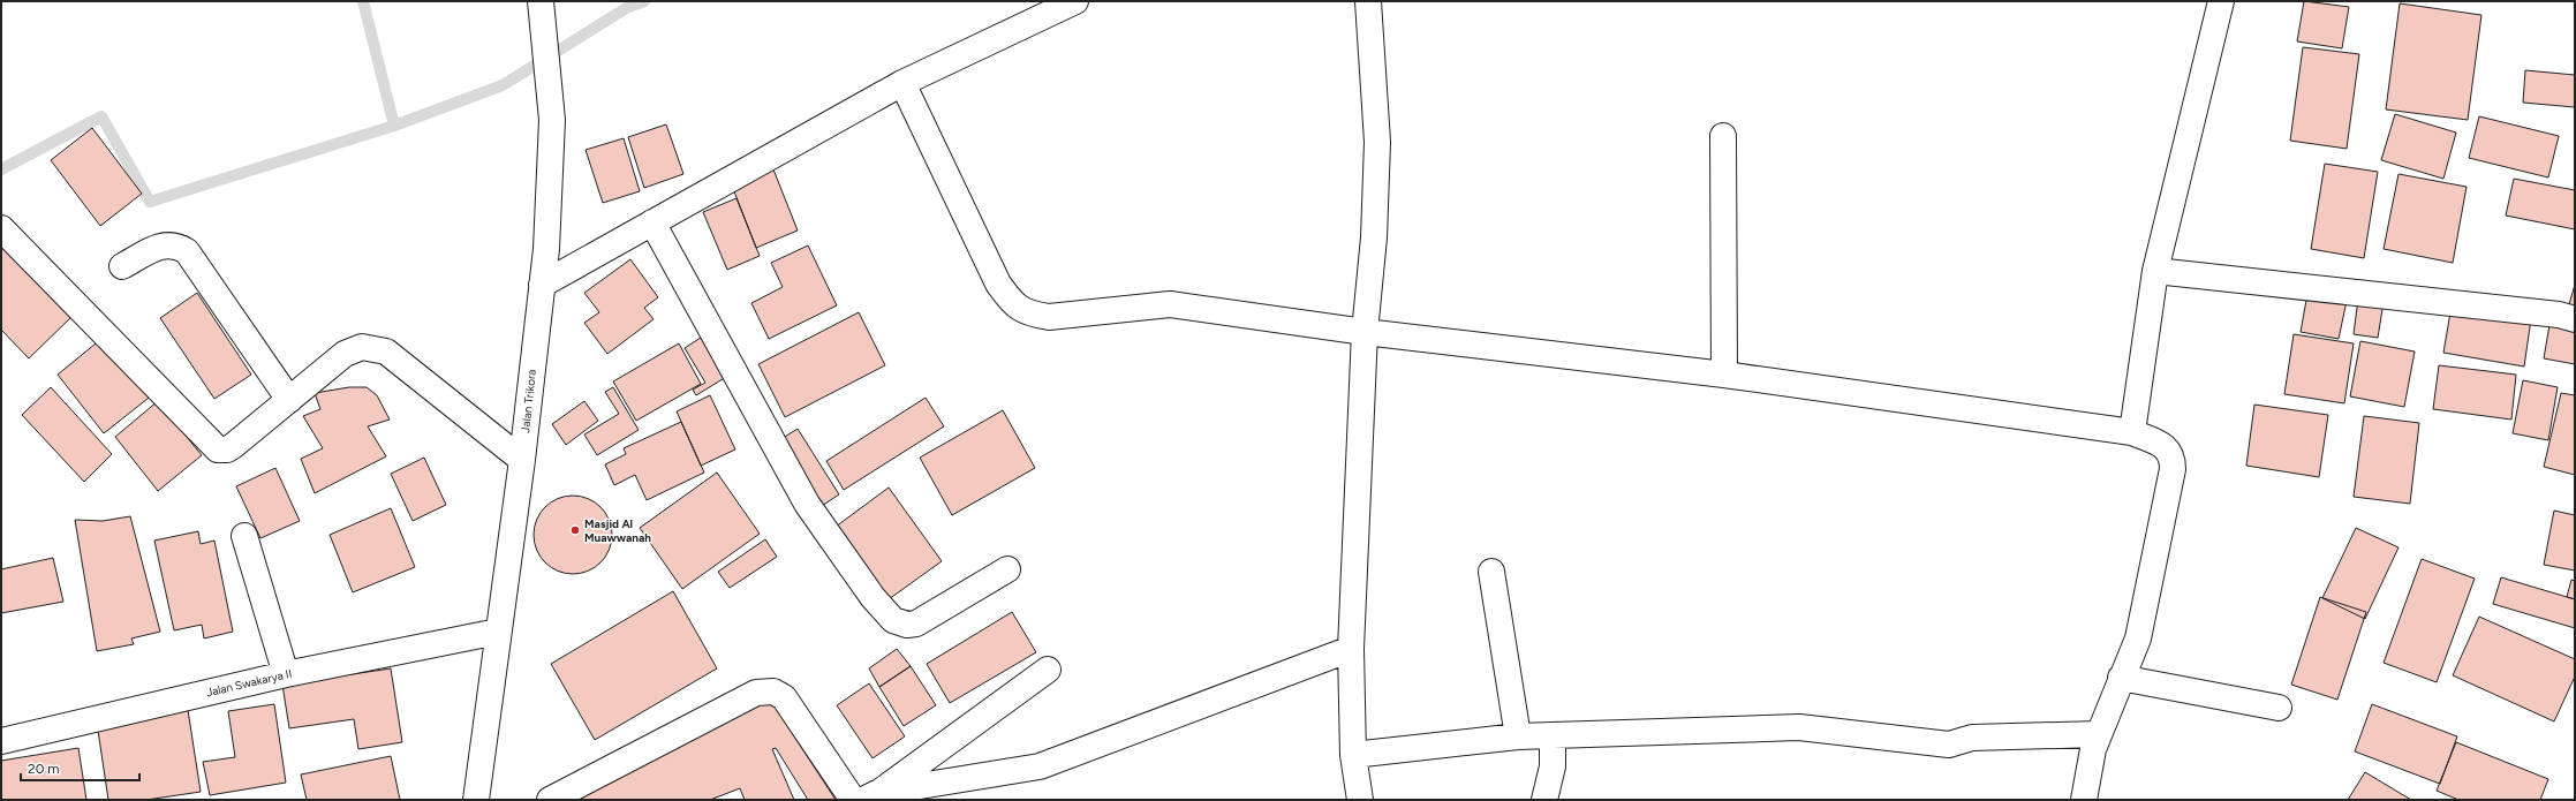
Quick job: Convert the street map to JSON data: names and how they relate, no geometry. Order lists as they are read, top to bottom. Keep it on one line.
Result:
{"streets":{"street":["Jalan Trikora","Jalan Swakarya II"]},"crossings":[["Jalan Trikora","Jalan Swakarya II"]],"places":["Masjid Al Muawwanah"],"scale_bar":"20 m"}
